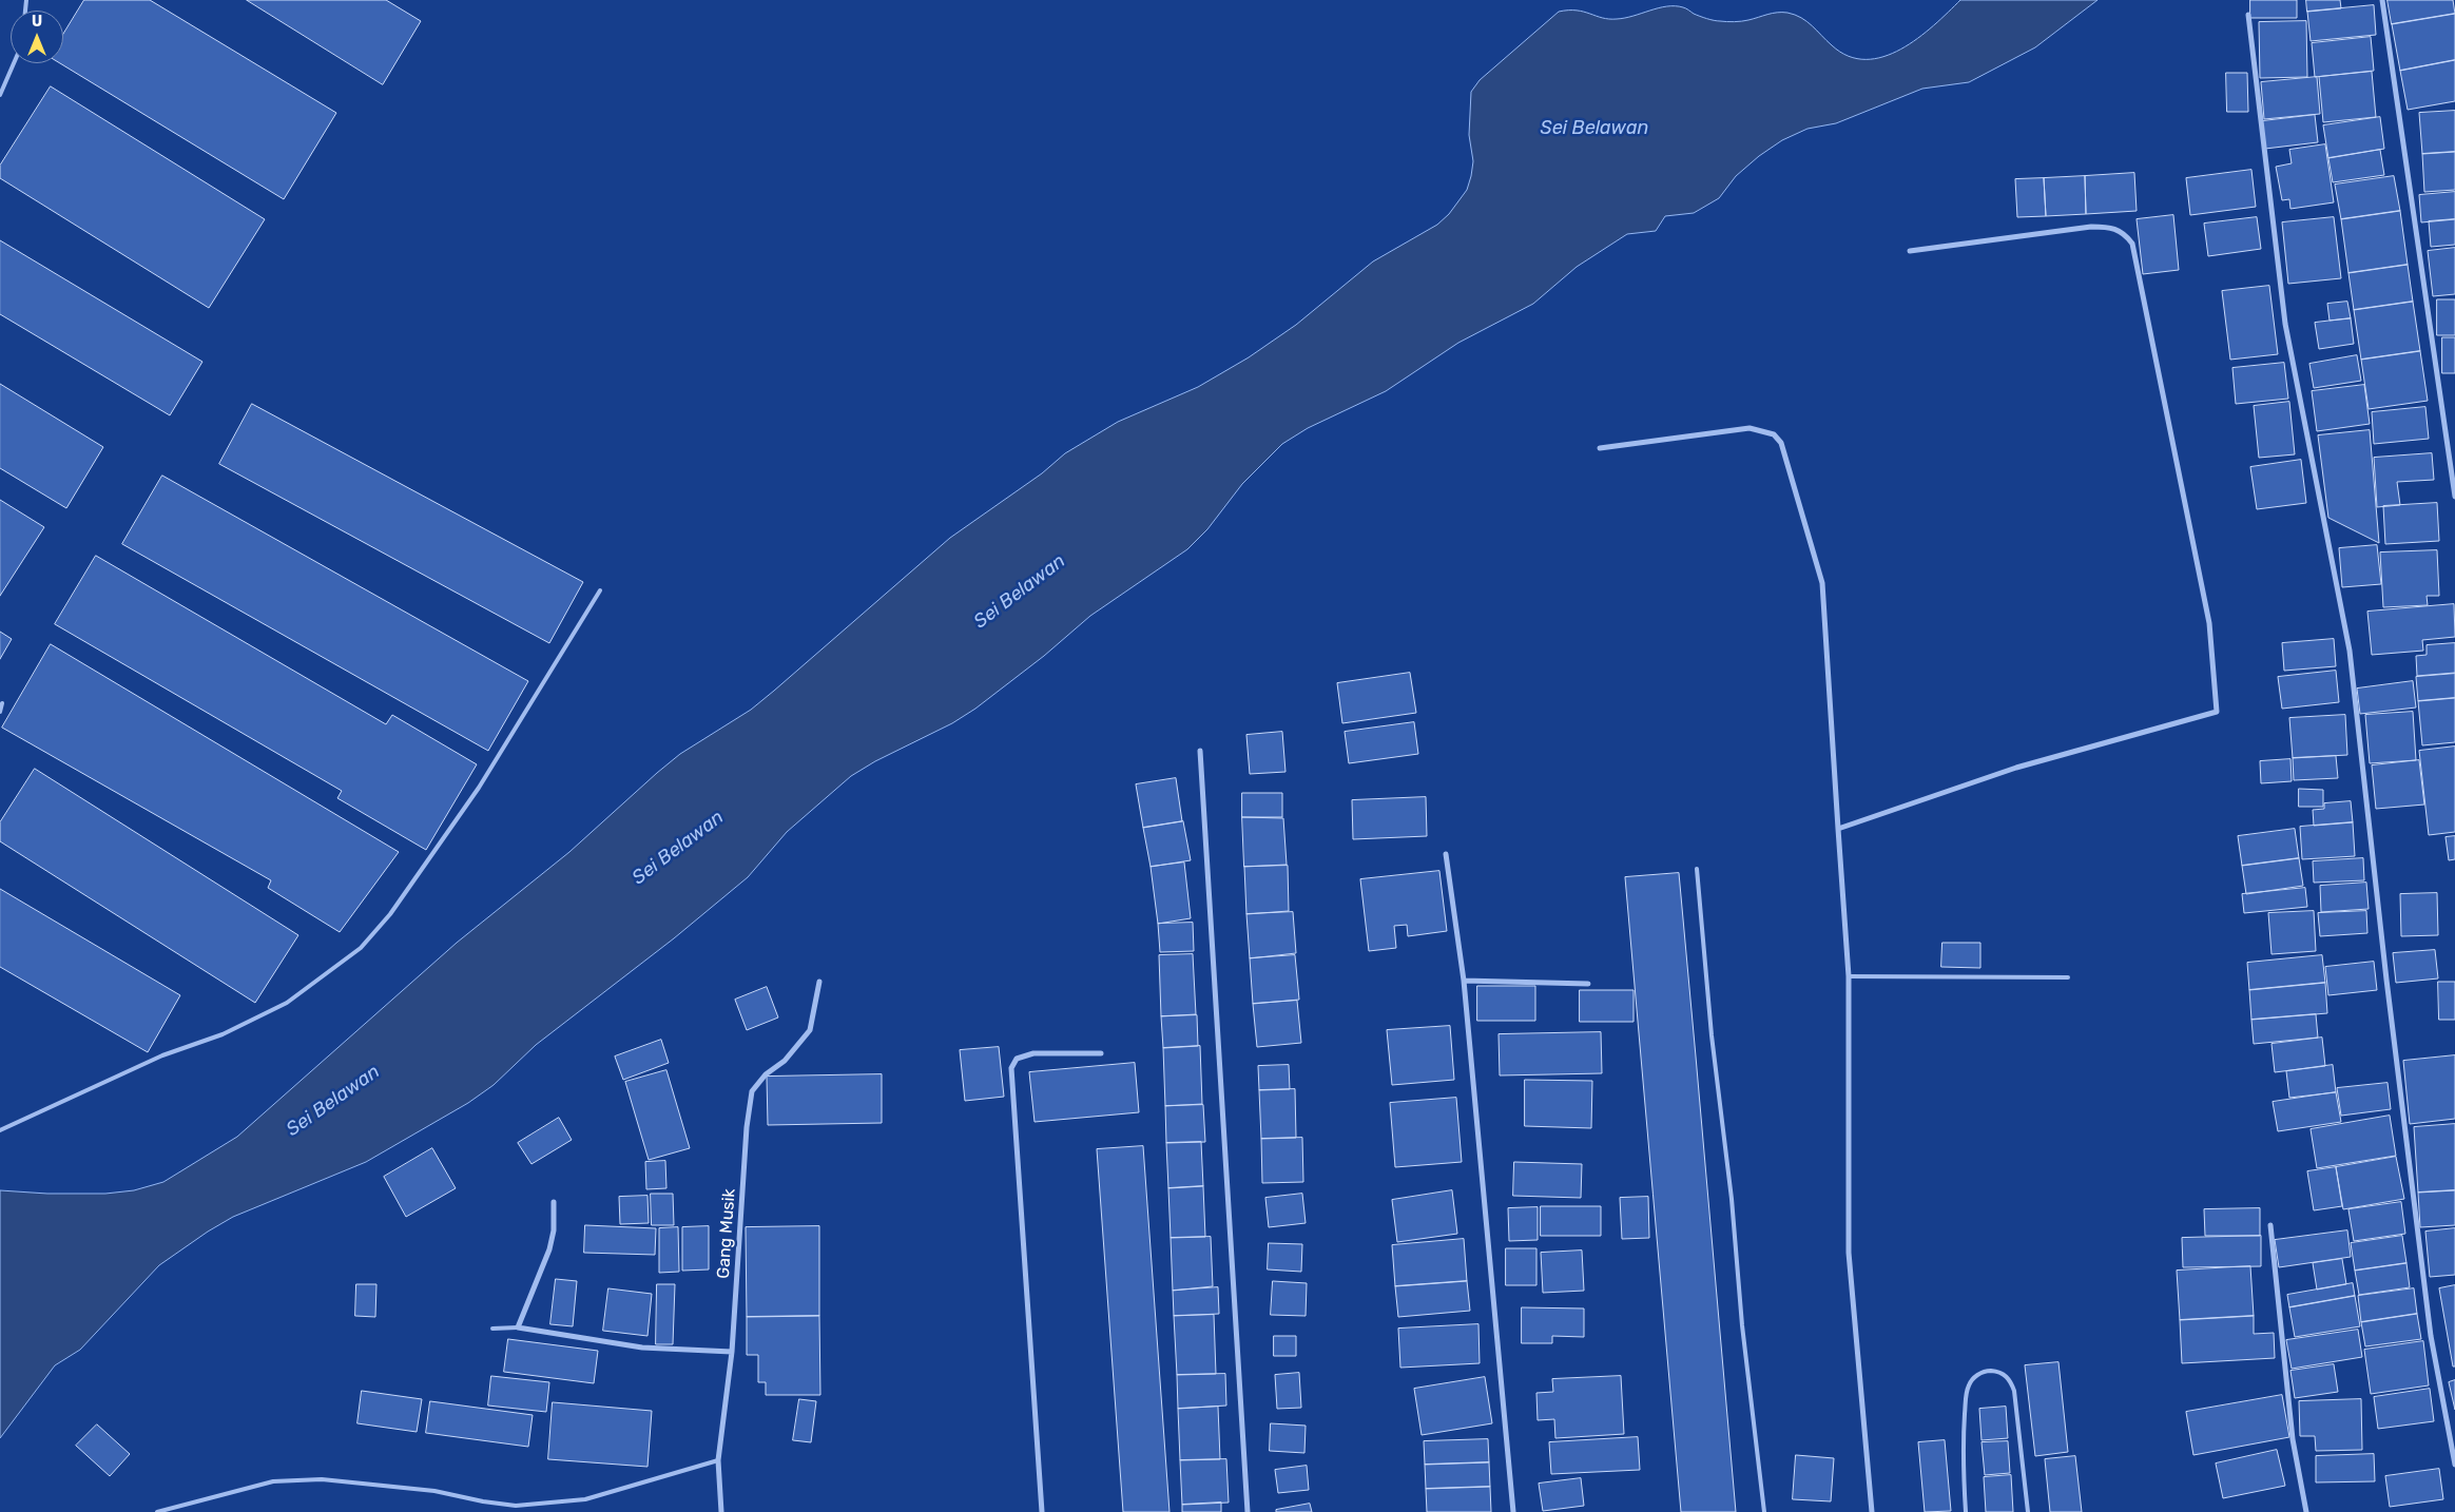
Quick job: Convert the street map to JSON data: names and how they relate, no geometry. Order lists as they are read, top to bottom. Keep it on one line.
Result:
{"streets":{"street":["Gang Musik"]},"water":["Sei Belawan"],"north":"top"}
